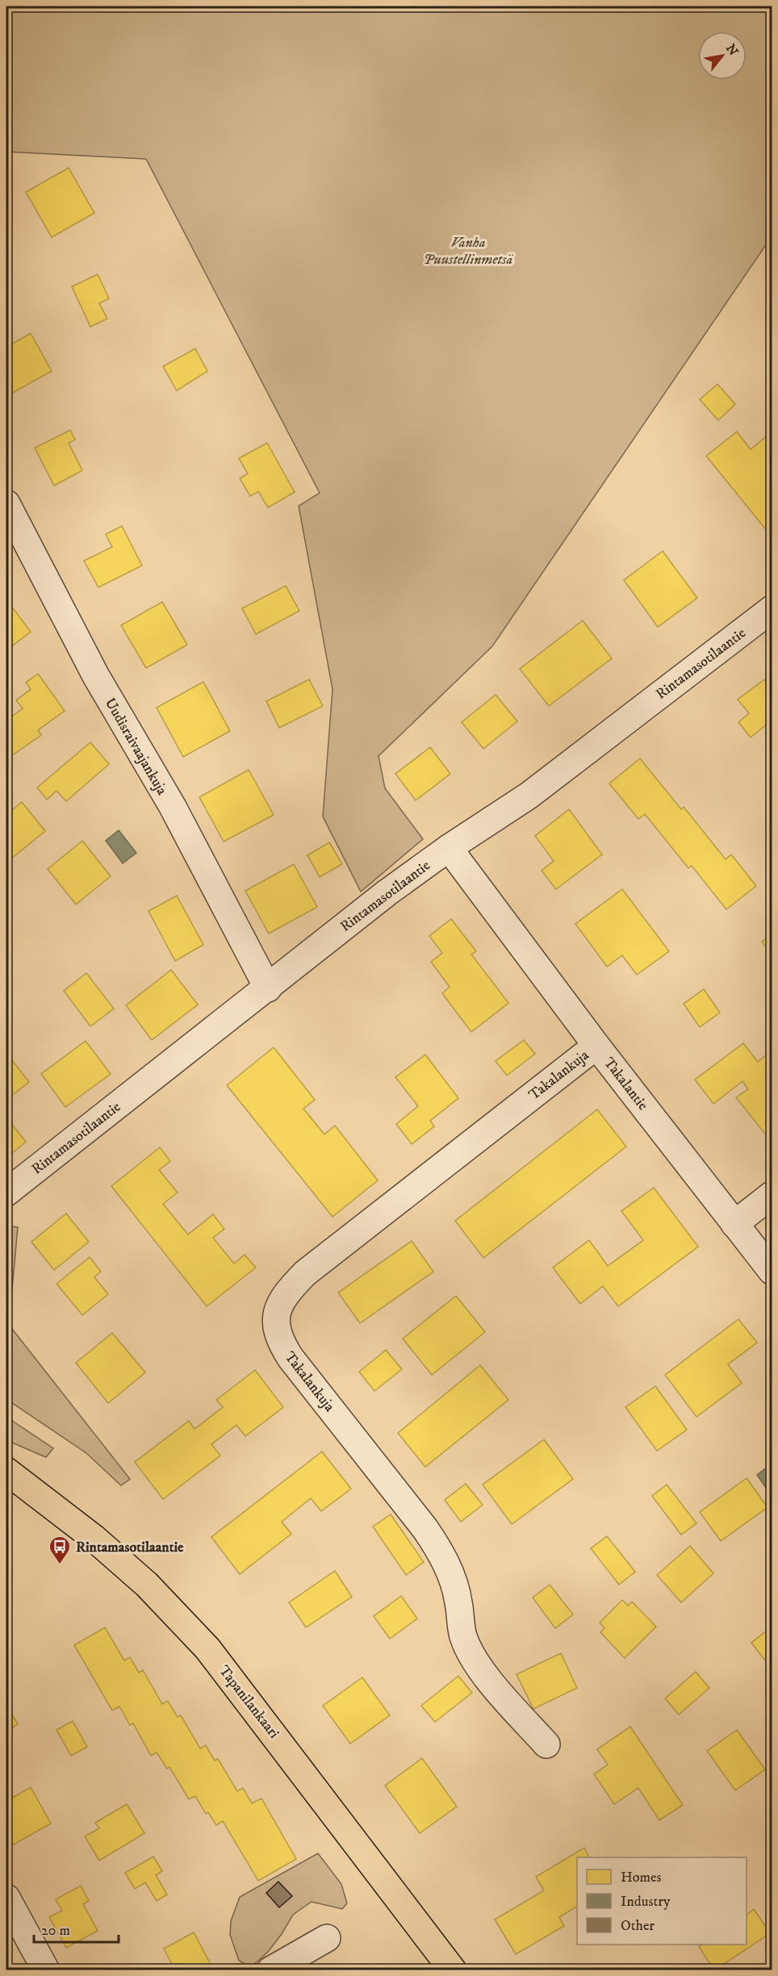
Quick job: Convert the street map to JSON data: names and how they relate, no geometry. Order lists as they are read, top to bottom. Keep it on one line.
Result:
{"streets":{"main road":["Tapanilankaari"],"street":["Rintamasotilaantie","Uudisraivaajankuja","Takalankuja","Takalantie"]},"crossings":[["Rintamasotilaantie","Uudisraivaajankuja"],["Rintamasotilaantie","Takalantie"],["Takalankuja","Takalantie"]],"parks":["Vanha Puustellinmetsä"],"places":{"bus stop":["Rintamasotilaantie"]},"legend":["Homes","Industry","Other"],"scale_bar":"20 m","north":"top right"}
